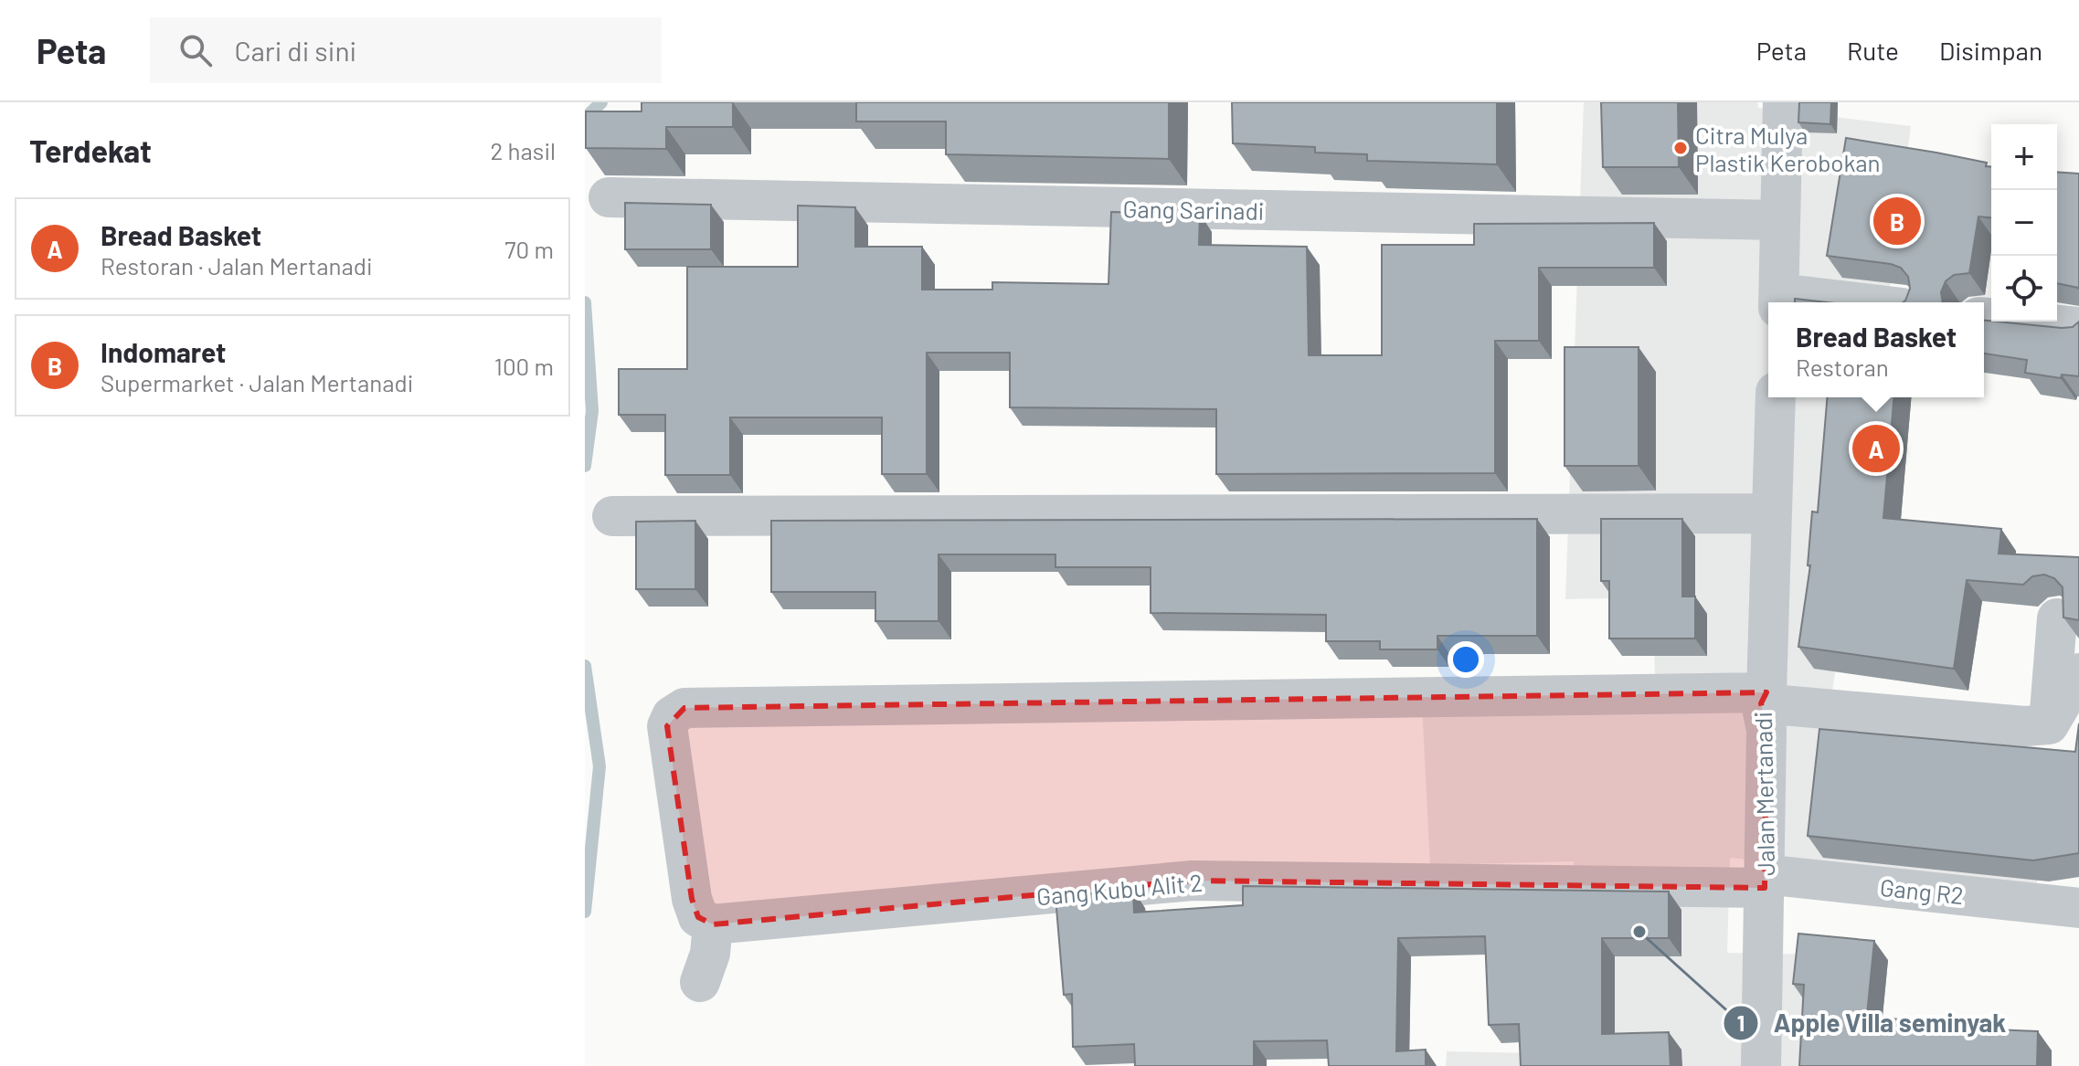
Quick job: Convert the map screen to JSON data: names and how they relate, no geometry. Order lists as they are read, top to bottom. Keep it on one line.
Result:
{"streets":{"street":["Gang Sarinadi","Jalan Mertanadi","Gang Kubu Alit 2","Gang R2"]},"crossings":[["Jalan Mertanadi","Gang Kubu Alit 2"],["Jalan Mertanadi","Gang R2"],["Gang Kubu Alit 2","Gang R2"]],"places":["Citra Mulya Plastik Kerobokan","Apple Villa seminyak"],"page":{"header":"Peta","search":"Cari di sini","nav":["Peta","Rute","Disimpan"],"heading":["Terdekat","2 hasil"],"map_buttons":["+","−"],"pins":["B","A"],"list":[{"mark":"A","name":"Bread Basket","note":"Restoran · Jalan Mertanadi","value":"70 m"},{"mark":"B","name":"Indomaret","note":"Supermarket · Jalan Mertanadi","value":"100 m"}],"popup":["Bread Basket","Restoran"]}}
